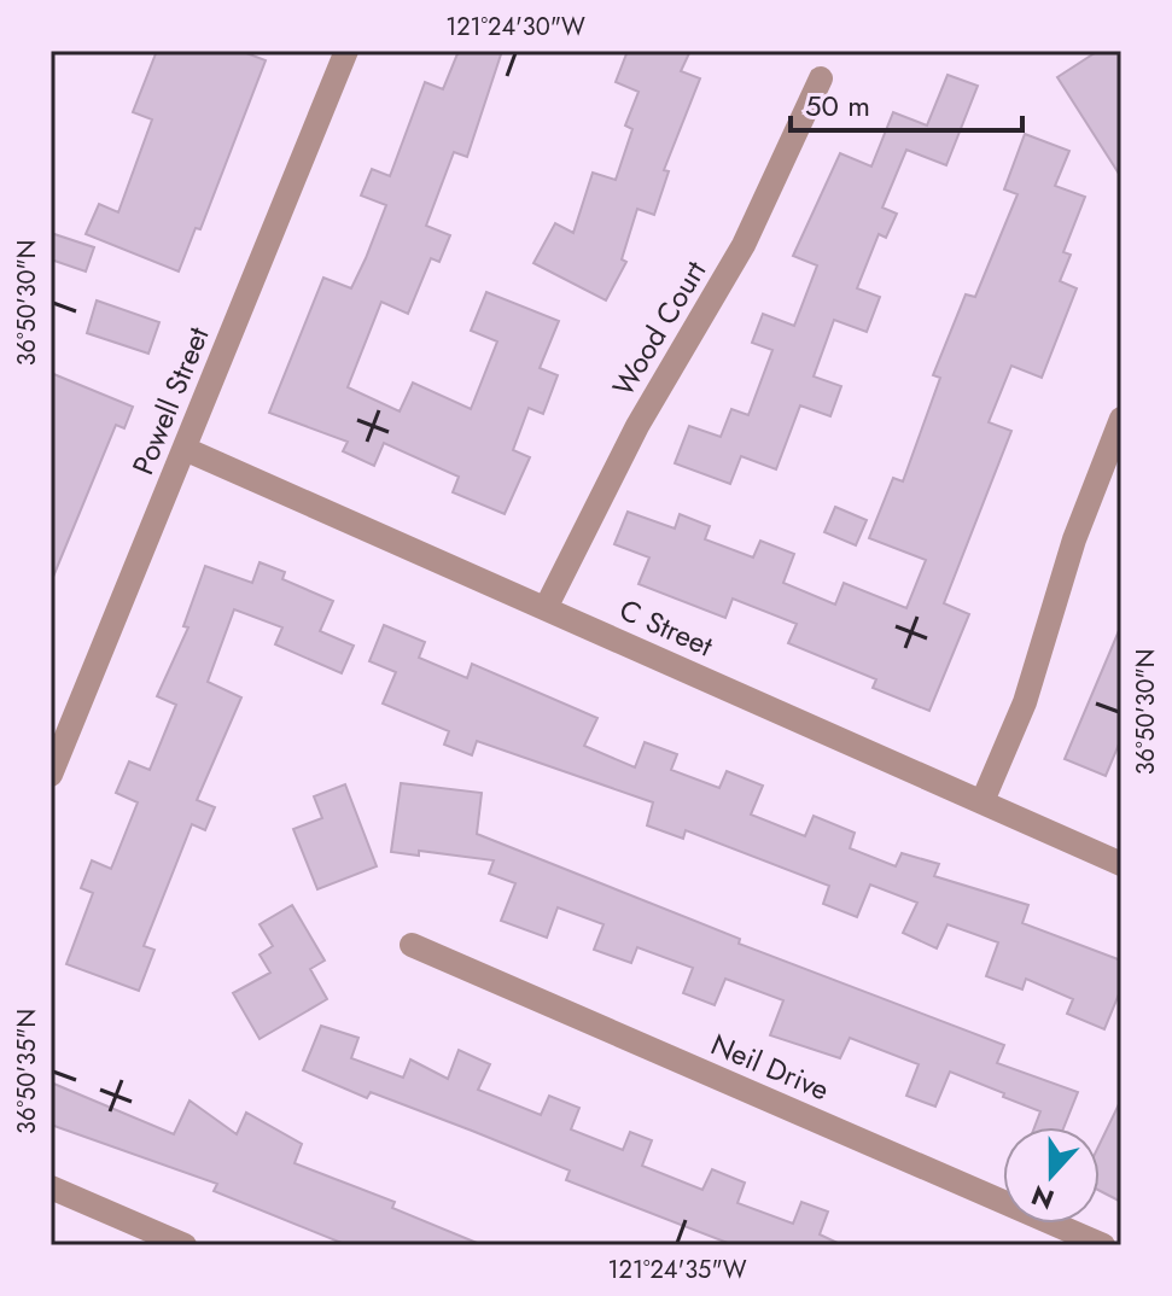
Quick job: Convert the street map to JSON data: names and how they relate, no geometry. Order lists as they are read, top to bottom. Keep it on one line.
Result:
{"streets":{"street":["Wood Court","Powell Street","C Street","Neil Drive"]},"crossings":[["Wood Court","C Street"],["Powell Street","C Street"]],"scale_bar":"50 m","north":"bottom","coordinates":["121°24'30\"W","36°50'30\"N","36°50'35\"N","121°24'35\"W"]}
